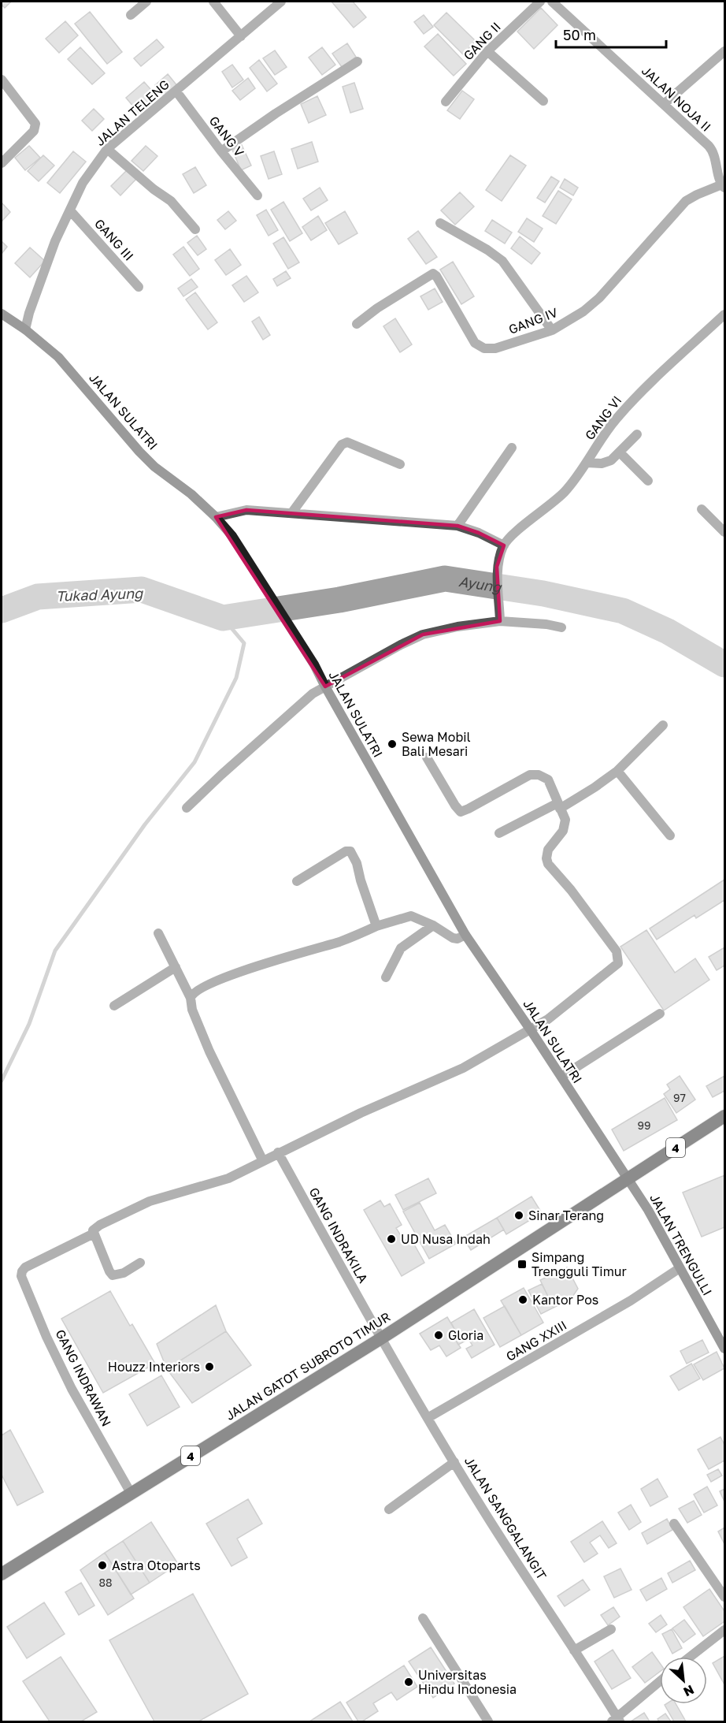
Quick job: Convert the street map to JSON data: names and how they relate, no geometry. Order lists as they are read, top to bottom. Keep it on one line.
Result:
{"streets":{"highway":["4","JALAN GATOT SUBROTO TIMUR"],"main road":["JALAN SULATRI","JALAN TRENGULLI"],"street":["GANG II","JALAN NOJA II","JALAN TELENG","GANG V","GANG III","GANG IV","GANG VI","GANG INDRAKILA","GANG XXIII","GANG INDRAWAN","JALAN SANGGALANGIT"]},"crossings":[["JALAN NOJA II","GANG IV"],["JALAN TELENG","GANG V"],["JALAN TELENG","GANG III"],["JALAN TELENG","JALAN SULATRI"],["JALAN SULATRI","4"],["JALAN SULATRI","JALAN TRENGULLI"],["JALAN SULATRI","JALAN GATOT SUBROTO TIMUR"],["4","JALAN TRENGULLI"],["4","JALAN GATOT SUBROTO TIMUR"],["GANG INDRAKILA","JALAN GATOT SUBROTO TIMUR"],["GANG INDRAKILA","JALAN SANGGALANGIT"],["JALAN TRENGULLI","GANG XXIII"],["JALAN TRENGULLI","JALAN GATOT SUBROTO TIMUR"],["GANG XXIII","JALAN SANGGALANGIT"],["JALAN GATOT SUBROTO TIMUR","GANG INDRAWAN"],["JALAN GATOT SUBROTO TIMUR","JALAN SANGGALANGIT"]],"water":["Ayung","Tukad Ayung"],"places":{"other":["Sewa Mobil Bali Mesari","Sinar Terang","UD Nusa Indah","Kantor Pos","Gloria","Houzz Interiors","Astra Otoparts","Universitas Hindu Indonesia"],"transit":["Simpang Trengguli Timur"]},"house_numbers":["97","99","88"],"scale_bar":"50 m","north":"bottom right"}
